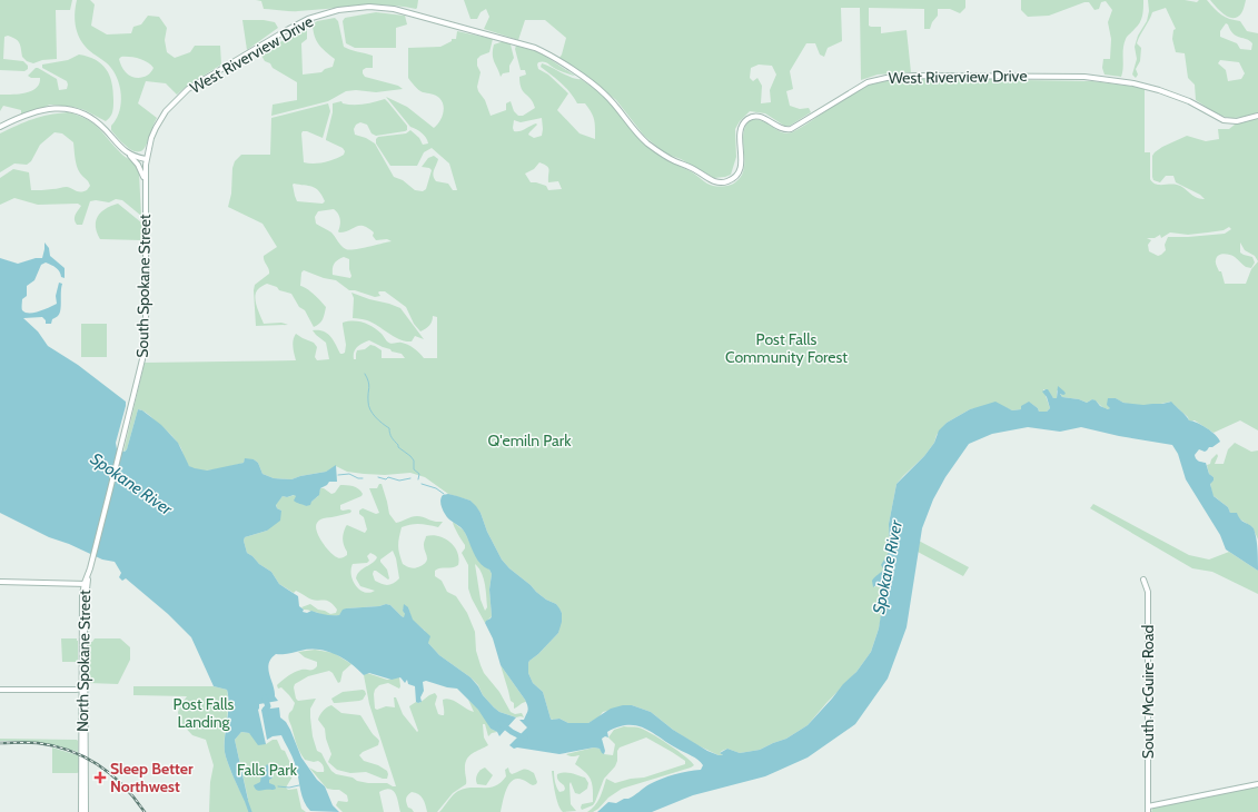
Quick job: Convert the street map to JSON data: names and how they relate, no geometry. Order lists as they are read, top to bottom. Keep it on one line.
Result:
{"streets":{"street":["West Riverview Drive","South Spokane Street","North Spokane Street","South McGuire Road"]},"crossings":[["West Riverview Drive","South Spokane Street"],["South Spokane Street","North Spokane Street"]],"water":["Spokane River"],"parks":["Post Falls Community Forest","Q'emiln Park","Post Falls Landing","Falls Park"],"places":{"health":["Sleep Better Northwest"]}}
